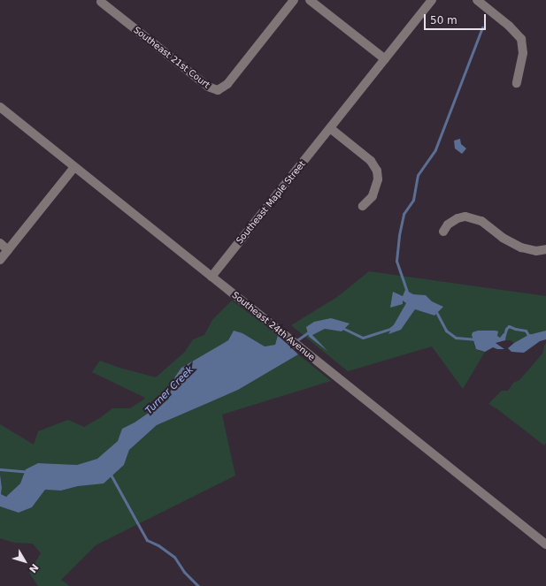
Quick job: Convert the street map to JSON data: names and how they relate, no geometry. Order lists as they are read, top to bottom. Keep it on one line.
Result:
{"streets":{"street":["Southeast 21st Court","Southeast Maple Street","Southeast 24th Avenue"]},"crossings":[["Southeast Maple Street","Southeast 24th Avenue"]],"water":["Turner Creek"],"scale_bar":"50 m","north":"bottom right"}
